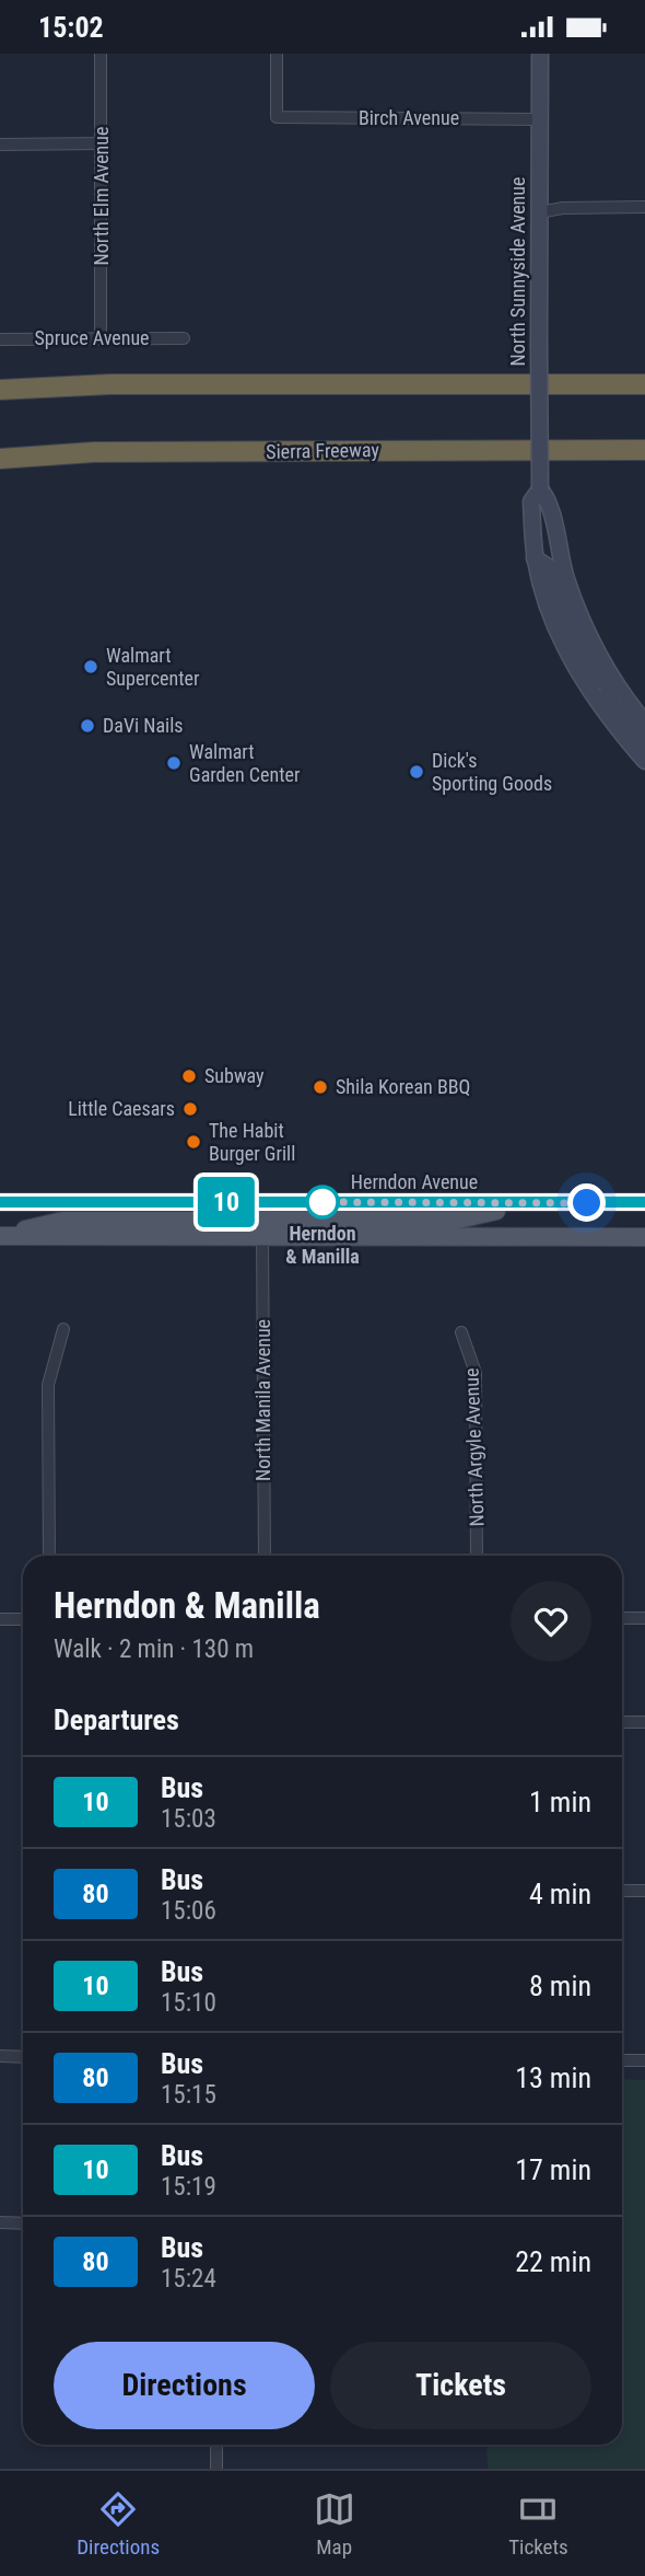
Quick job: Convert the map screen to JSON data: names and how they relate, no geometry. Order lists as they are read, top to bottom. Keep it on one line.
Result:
{"streets":{"highway":["Sierra Freeway"],"main road":["North Sunnyside Avenue","Herndon Avenue"],"street":["Birch Avenue","North Elm Avenue","Spruce Avenue","North Manila Avenue","North Argyle Avenue"]},"crossings":[["Birch Avenue","North Sunnyside Avenue"],["North Elm Avenue","Spruce Avenue"]],"places":["Walmart Supercenter","DaVi Nails","Walmart Garden Center","Dick's Sporting Goods","Subway","Shila Korean BBQ","Little Caesars","The Habit Burger Grill","Herndon & Manilla"],"lines":["bus line 10"],"page":{"status":"15:02","on_map":"10","heading":[["Herndon & Manilla","Walk · 2 min · 130 m"],"Departures"],"list":[{"mark":"10","name":"Bus","note":"15:03","value":"1 min"},{"mark":"80","name":"Bus","note":"15:06","value":"4 min"},{"mark":"10","name":"Bus","note":"15:10","value":"8 min"},{"mark":"80","name":"Bus","note":"15:15","value":"13 min"},{"mark":"10","name":"Bus","note":"15:19","value":"17 min"},{"mark":"80","name":"Bus","note":"15:24","value":"22 min"}],"buttons":["Directions","Tickets"],"tabs":["Directions","Map","Tickets"]}}
